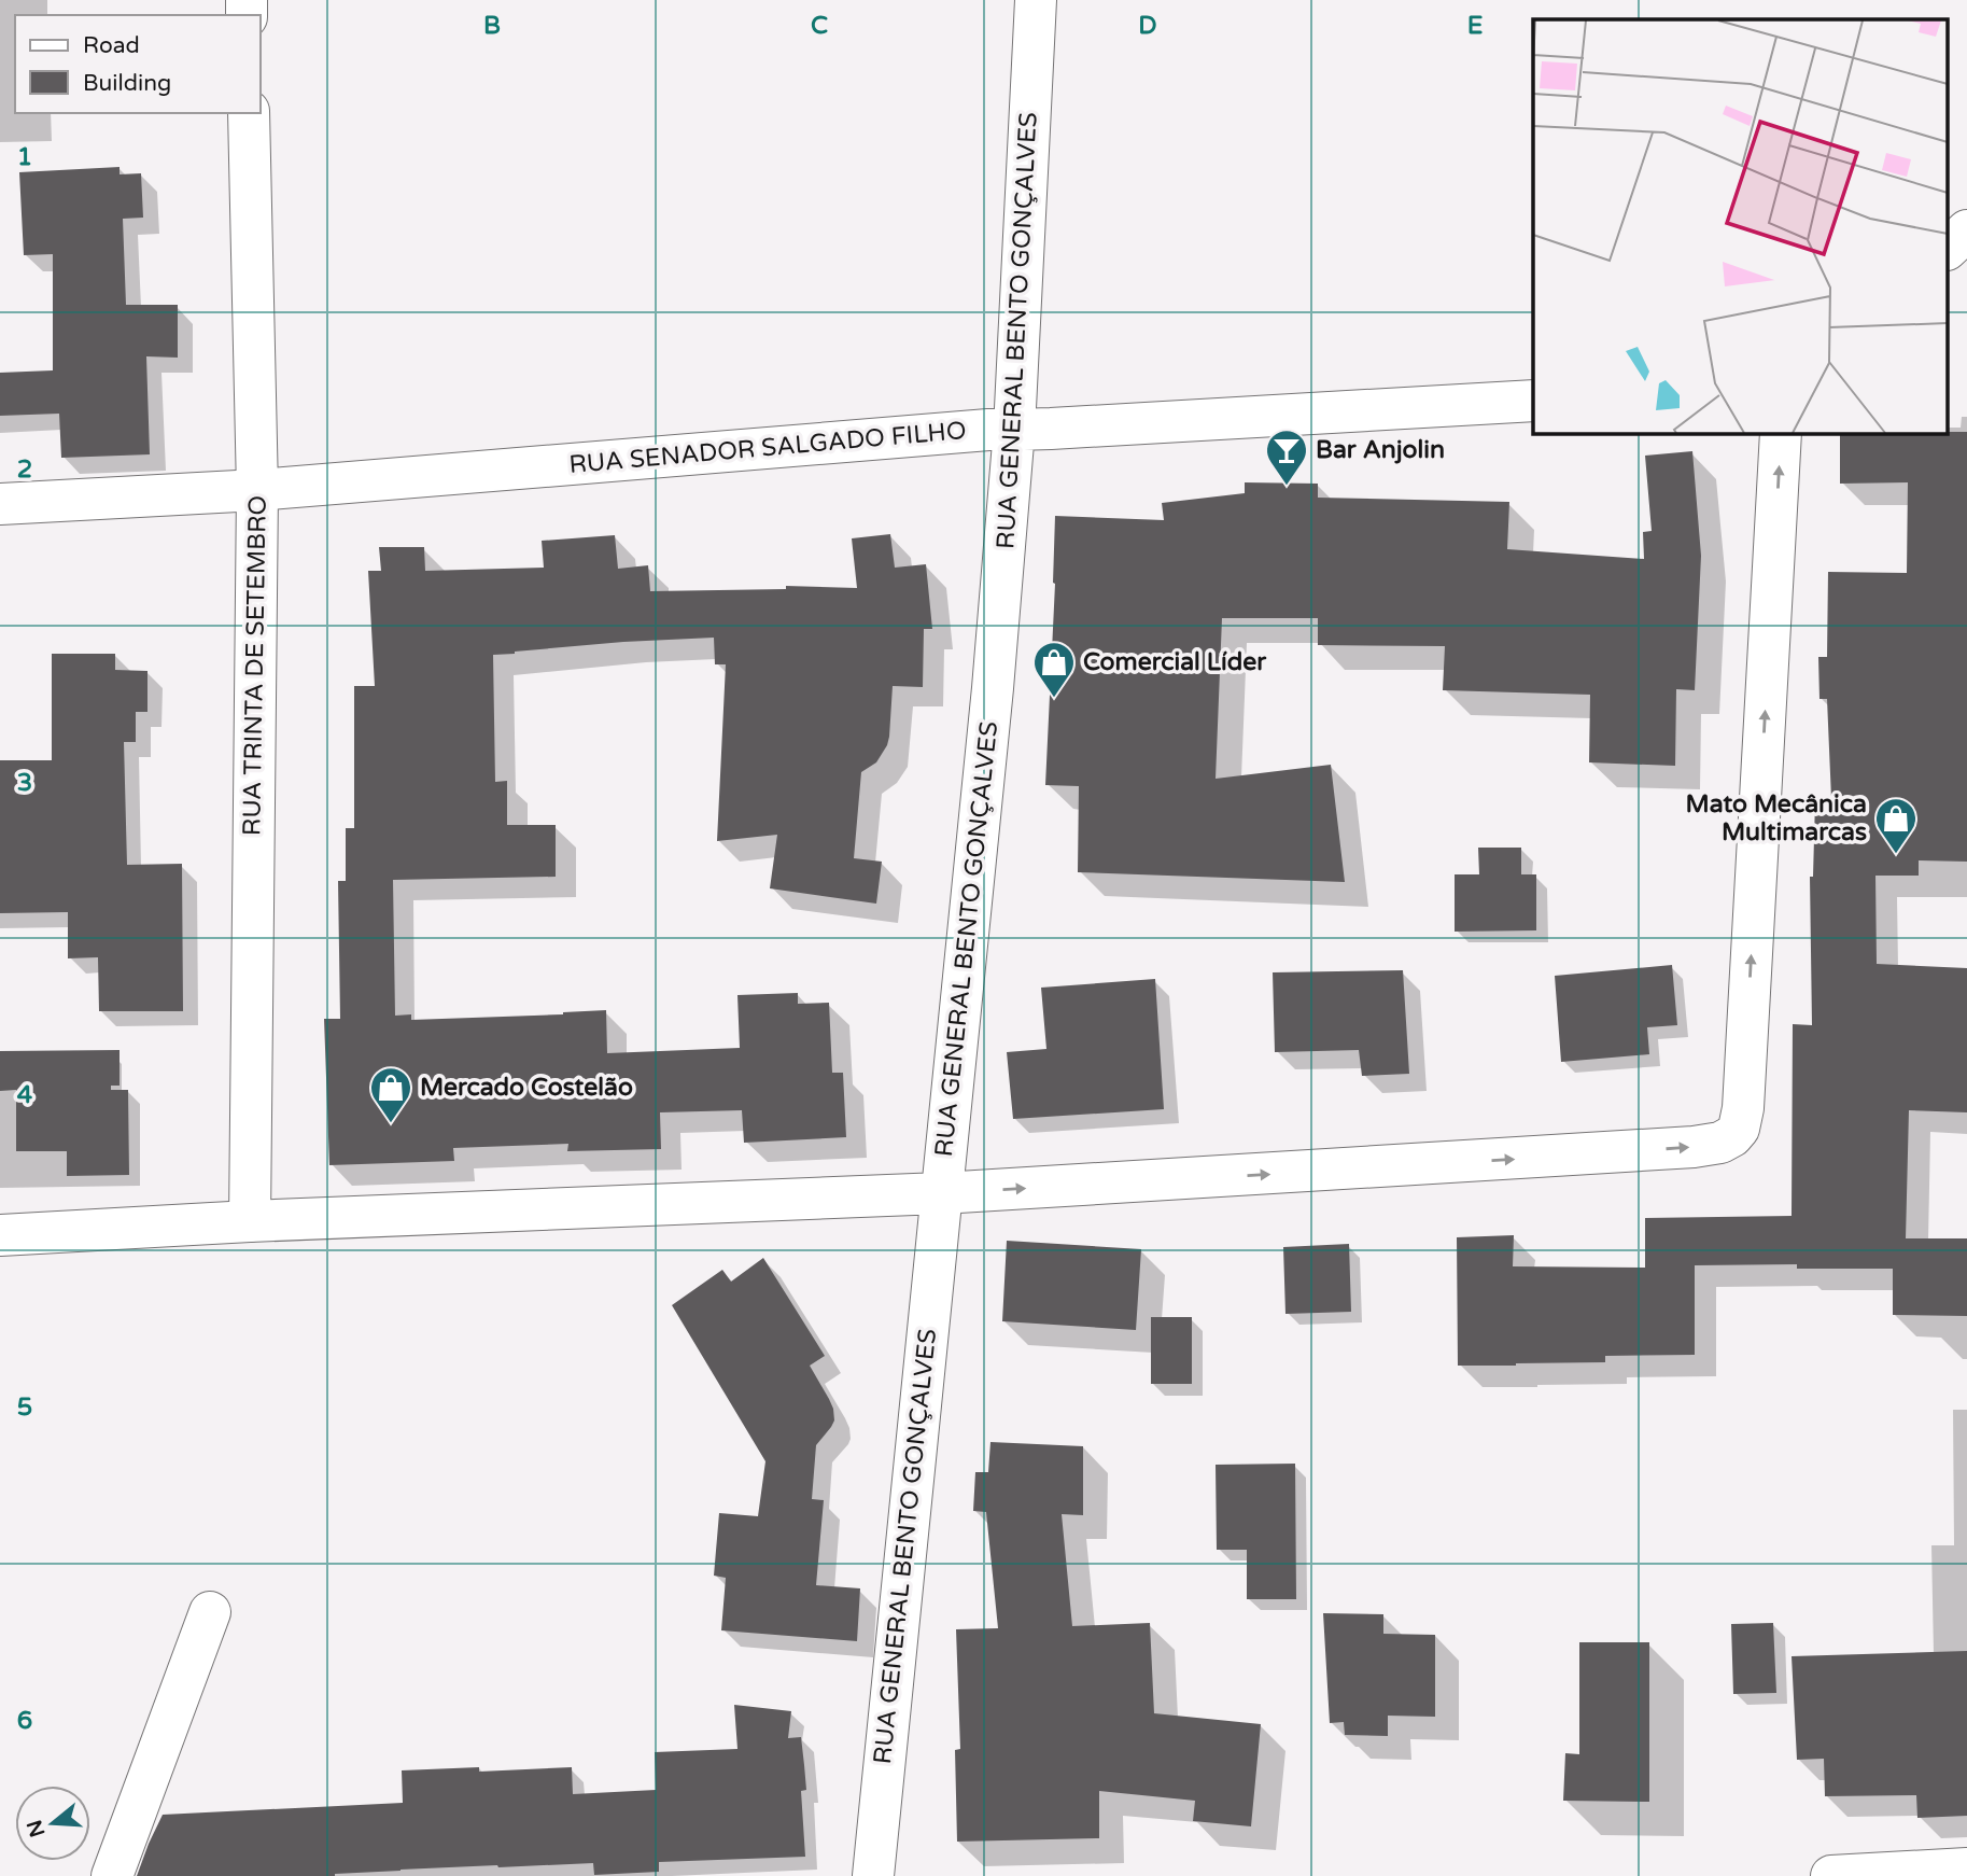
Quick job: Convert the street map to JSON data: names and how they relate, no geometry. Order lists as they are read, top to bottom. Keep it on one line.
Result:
{"streets":{"main road":["RUA GENERAL BENTO GONÇALVES","RUA SENADOR SALGADO FILHO","RUA TRINTA DE SETEMBRO"]},"crossings":[["RUA GENERAL BENTO GONÇALVES","RUA SENADOR SALGADO FILHO"],["RUA SENADOR SALGADO FILHO","RUA TRINTA DE SETEMBRO"]],"places":{"bar":["Bar Anjolin"],"shop":["Comercial Líder","Mato Mecânica Multimarcas","Mercado Costelão"]},"legend":["Road","Building"],"north":"left","grid":{"columns":["B","C","D","E"],"rows":["1","2","3","4","5","6"]}}
